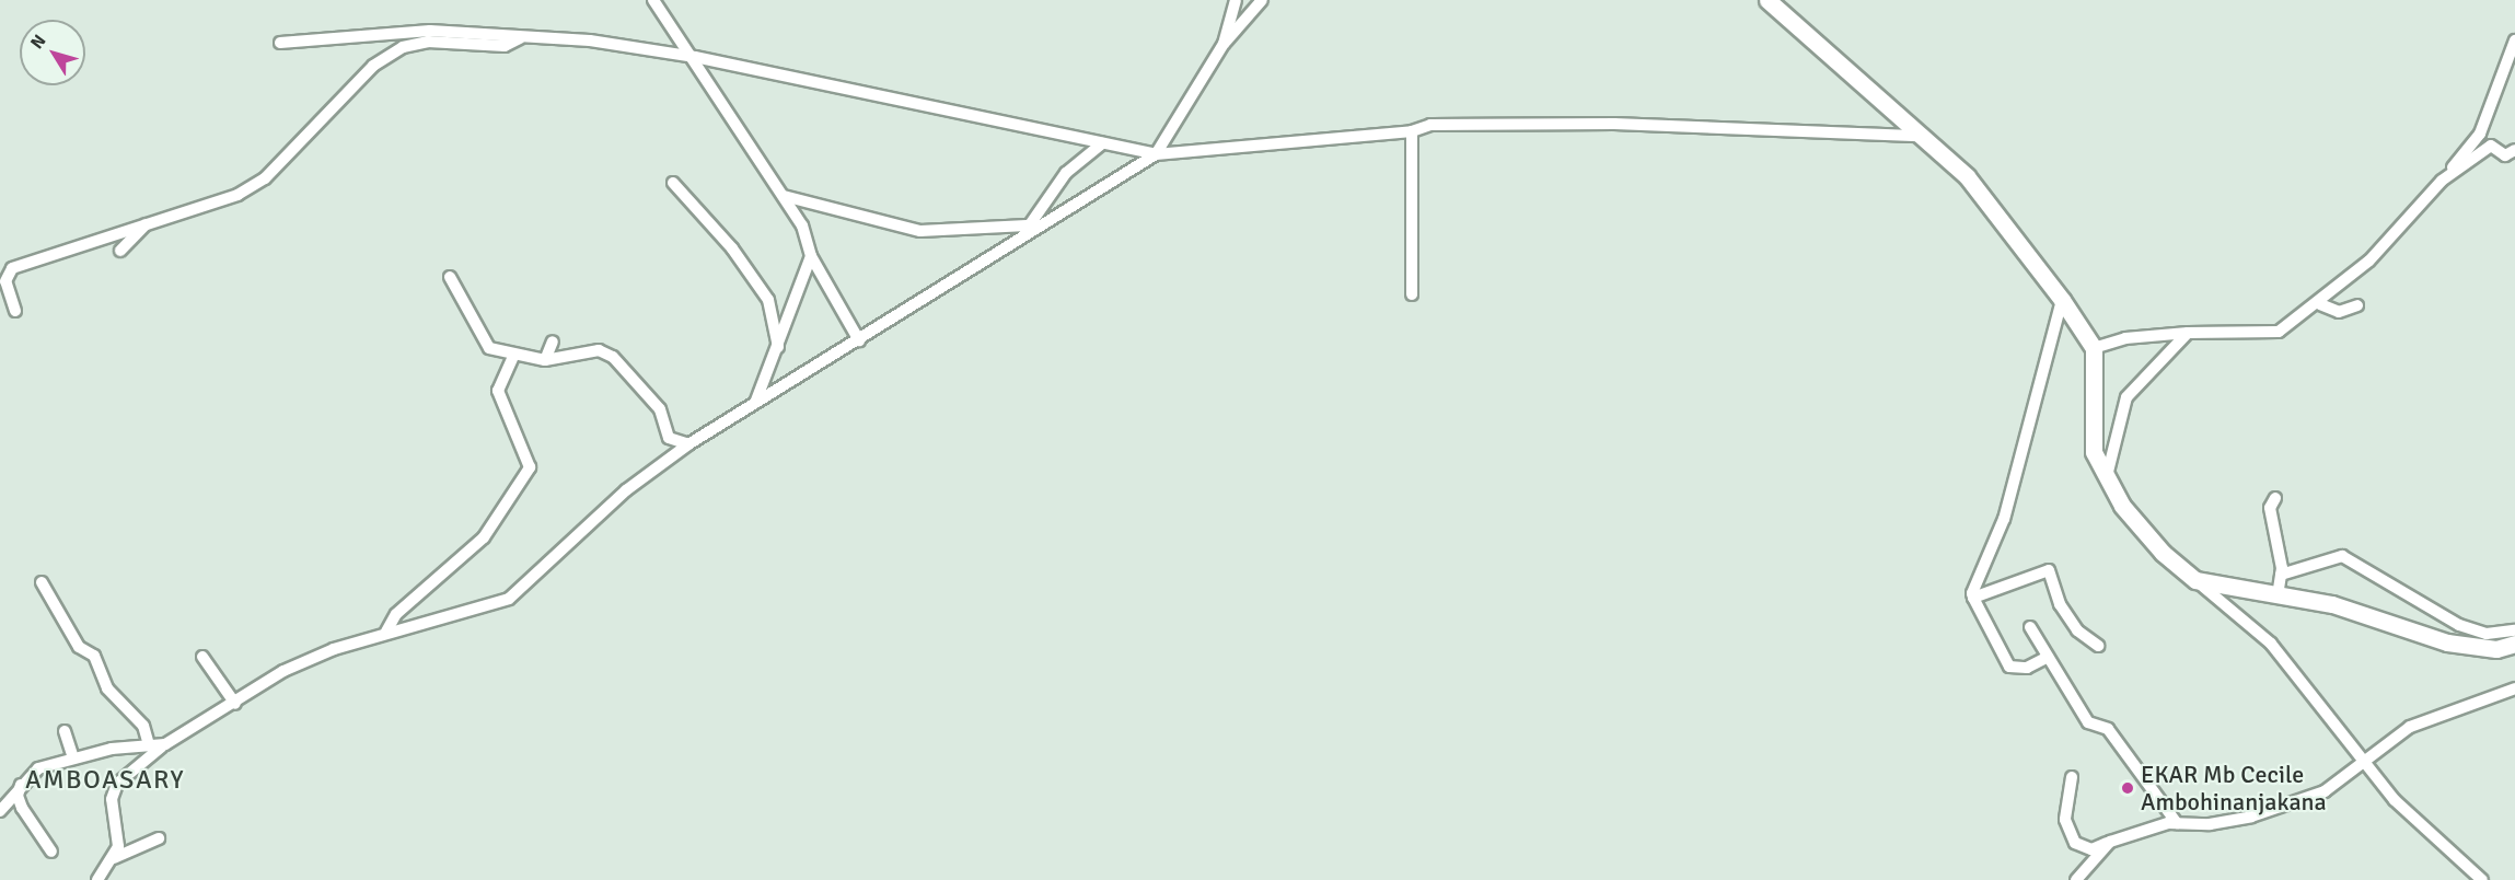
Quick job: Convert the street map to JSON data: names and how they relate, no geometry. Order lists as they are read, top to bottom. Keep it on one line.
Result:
{"districts":["AMBOASARY"],"places":["EKAR Mb Cecile Ambohinanjakana"],"north":"top left"}
